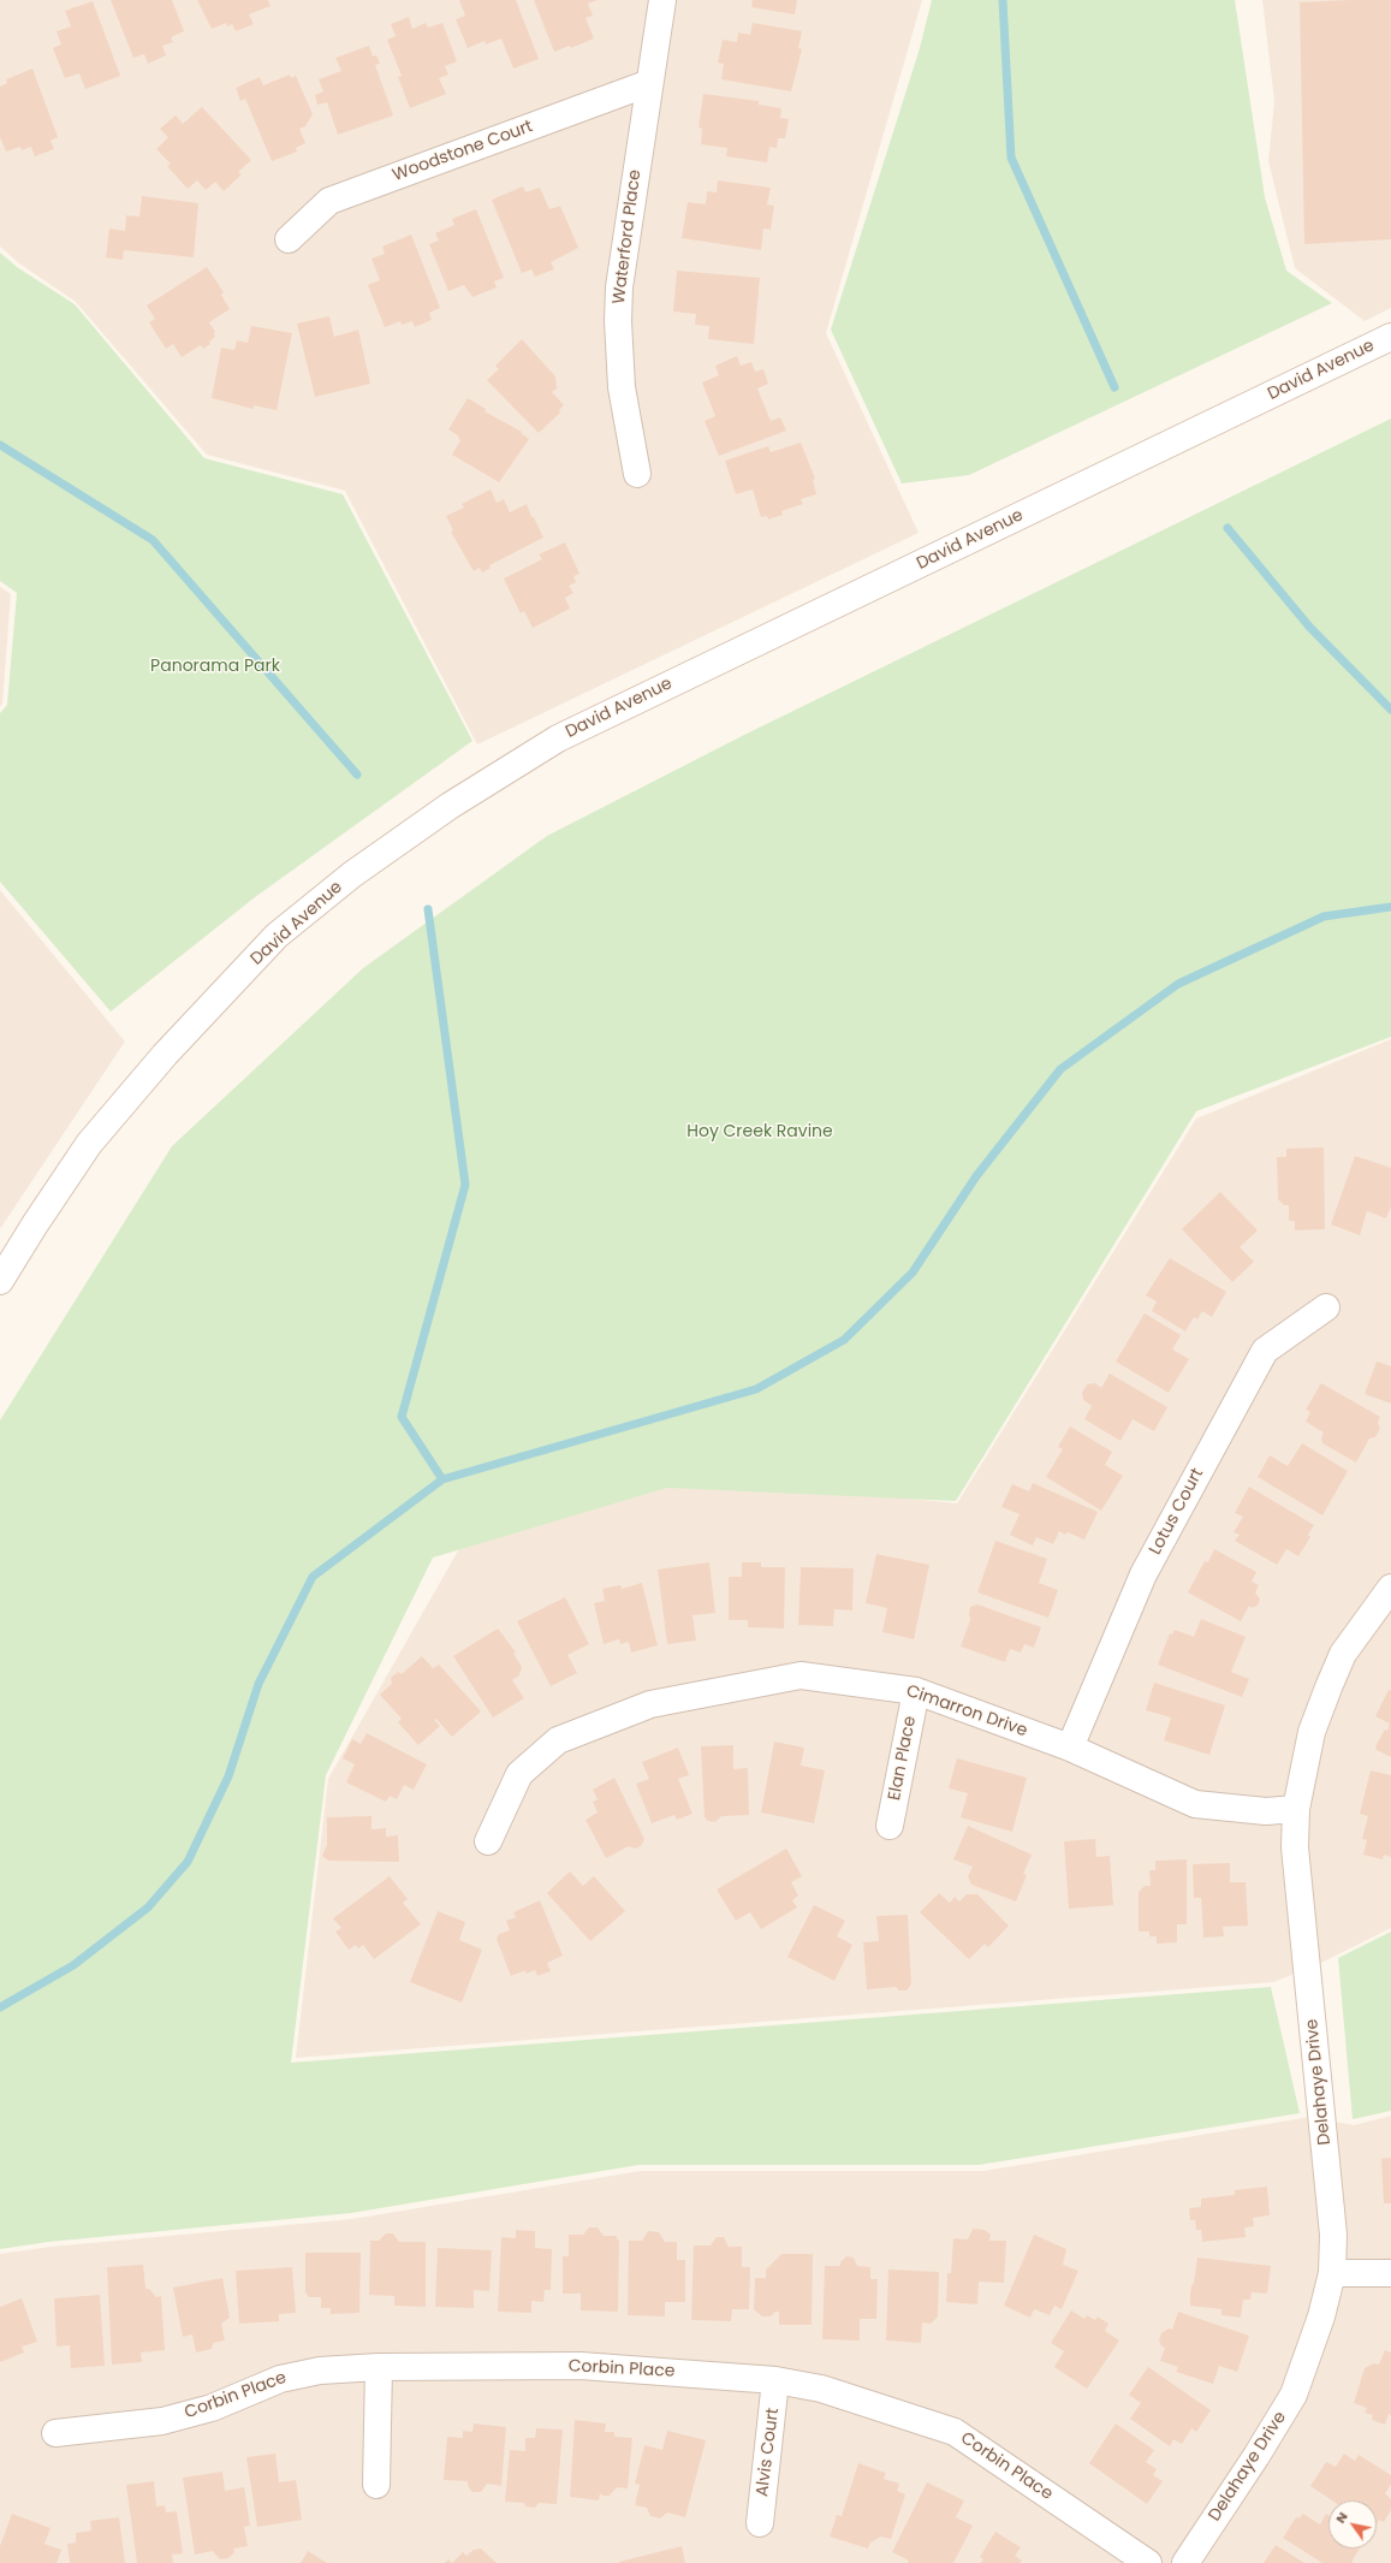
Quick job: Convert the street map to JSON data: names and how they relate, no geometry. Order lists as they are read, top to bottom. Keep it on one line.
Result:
{"streets":{"street":["Woodstone Court","Waterford Place","David Avenue","Lotus Court","Cimarron Drive","Elan Place","Delahaye Drive","Corbin Place","Alvis Court"]},"crossings":[["Woodstone Court","Waterford Place"],["Lotus Court","Cimarron Drive"],["Cimarron Drive","Elan Place"],["Cimarron Drive","Delahaye Drive"],["Corbin Place","Alvis Court"]],"parks":["Panorama Park","Hoy Creek Ravine"],"north":"top left"}
